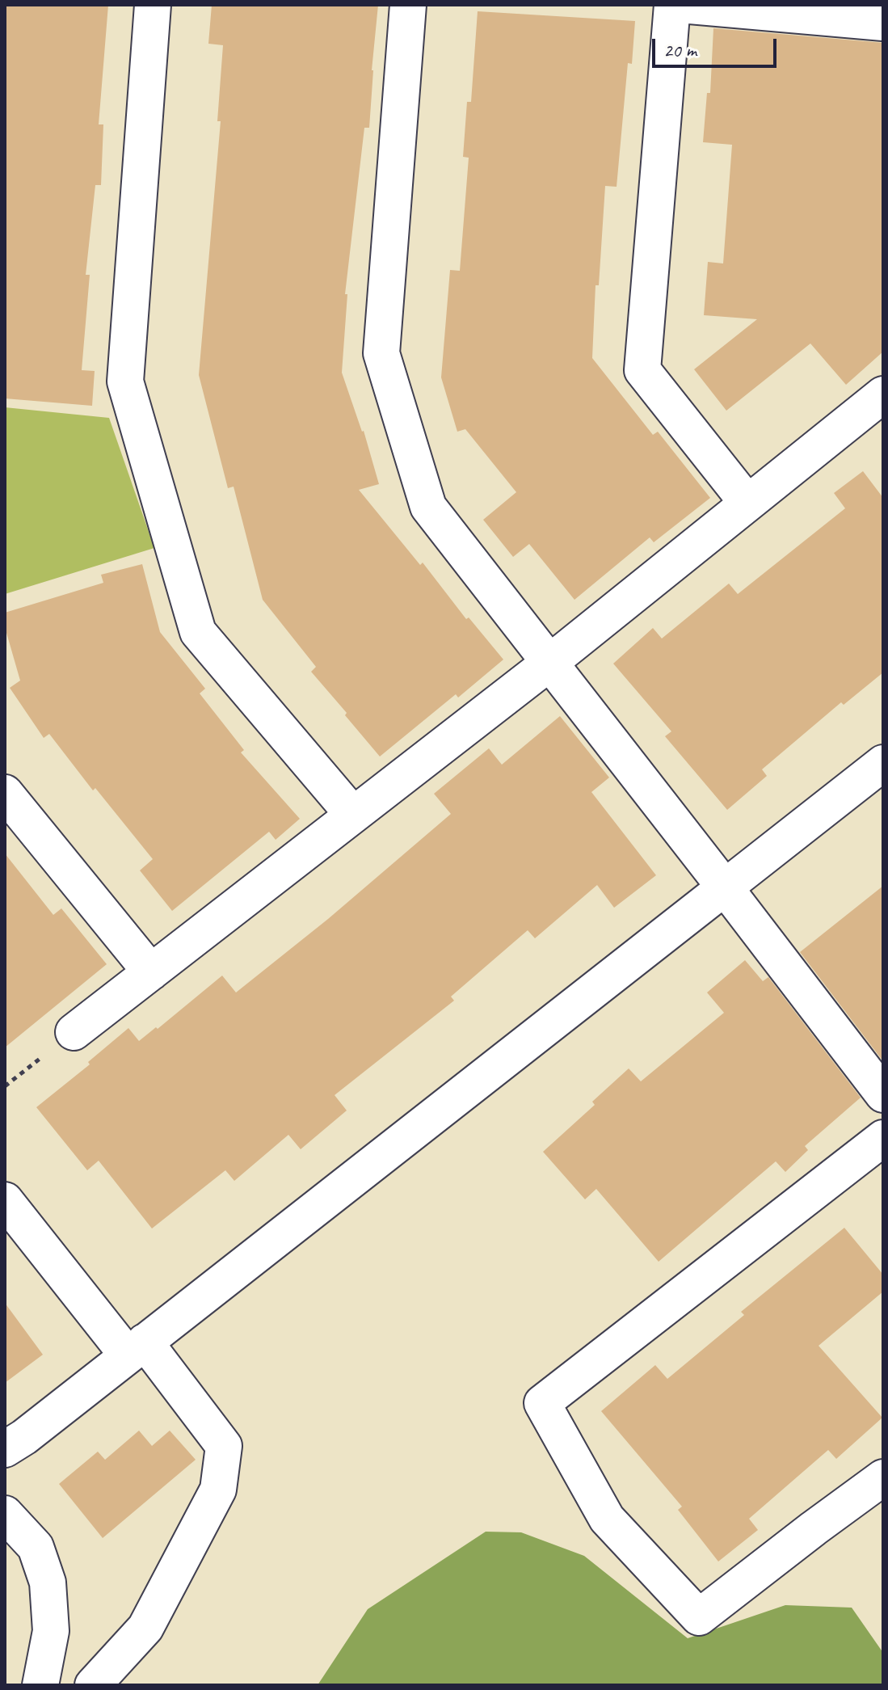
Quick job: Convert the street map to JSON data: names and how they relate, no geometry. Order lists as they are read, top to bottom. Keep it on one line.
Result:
{"scale_bar":"20 m"}
